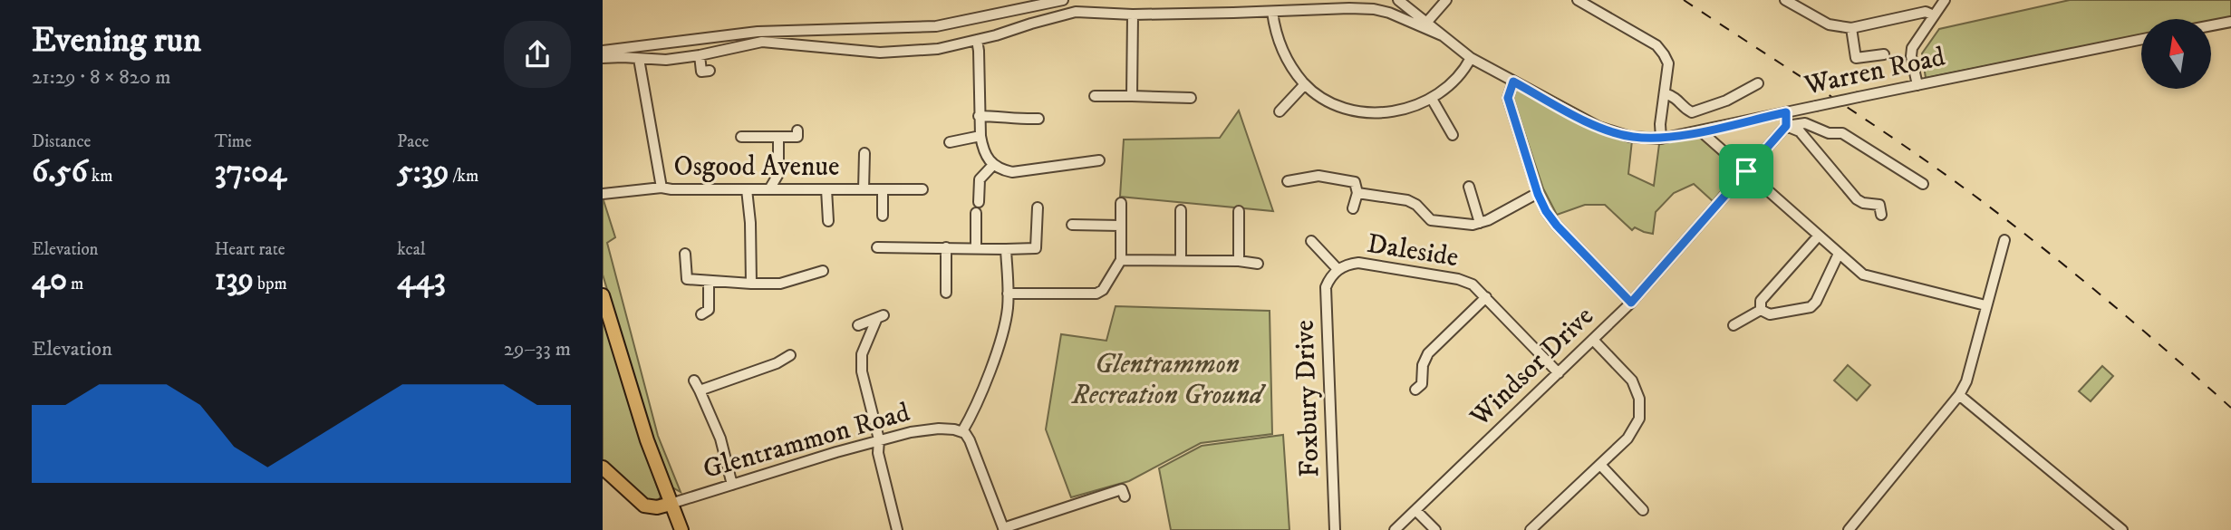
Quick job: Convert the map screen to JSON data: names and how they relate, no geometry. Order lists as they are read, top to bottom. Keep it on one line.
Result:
{"streets":{"street":["Warren Road","Osgood Avenue","Daleside","Windsor Drive","Foxbury Drive","Glentrammon Road"]},"crossings":[["Daleside","Windsor Drive"],["Daleside","Foxbury Drive"]],"parks":["Glentrammon Recreation Ground"],"north":"top","page":{"heading":["Evening run","21:29 · 8 × 820 m"],"stats":[["Distance","6.56 km"],["Time","37:04"],["Pace","5:39 /km"],["Elevation","40 m"],["Heart rate","139 bpm"],["kcal","443"]],"chart":["Elevation","29–33 m"]}}
